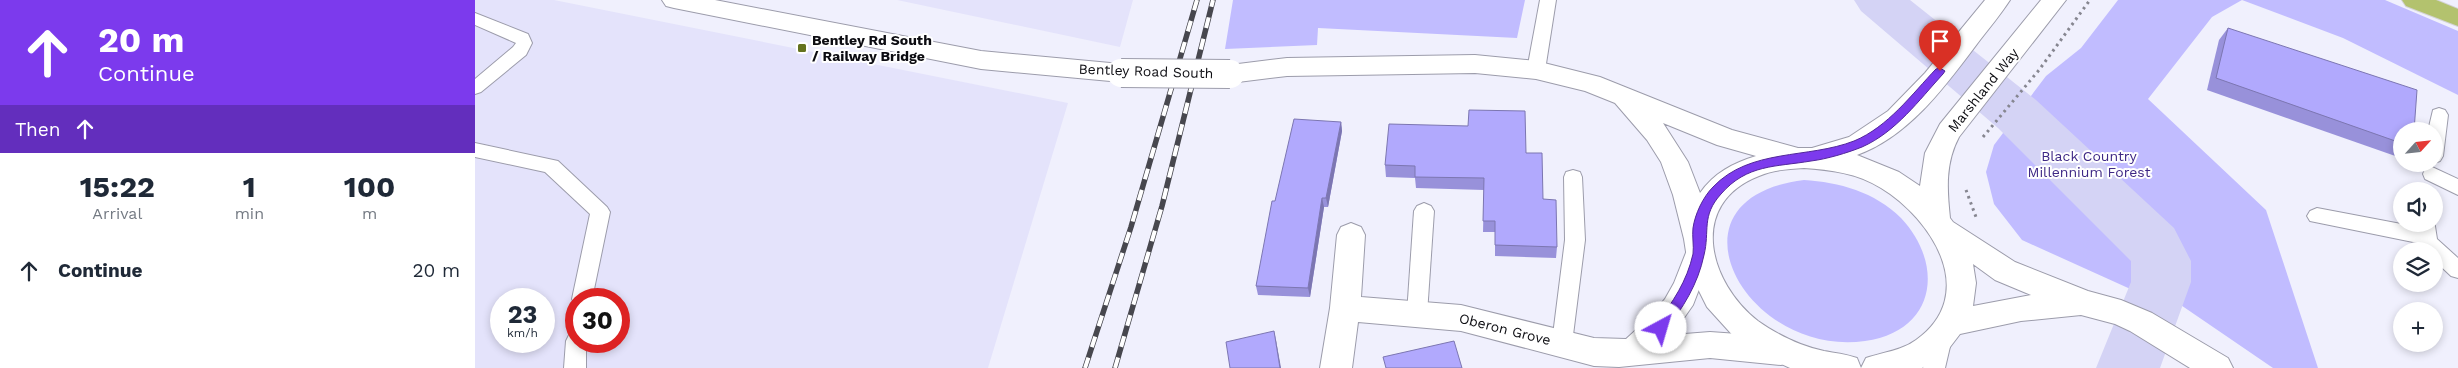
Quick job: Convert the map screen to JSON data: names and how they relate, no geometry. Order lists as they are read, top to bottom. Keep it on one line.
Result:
{"streets":{"street":["Bentley Road South","Marshland Way","Oberon Grove"]},"crossings":[["Bentley Road South","Oberon Grove"]],"parks":["Black Country Millennium Forest"],"places":{"transit":["Bentley Rd South / Railway Bridge"]},"north":"top right","page":{"turn":["20 m","Continue"],"then":"Then","map_buttons":"+","eta":["15:22","Arrival","1","min","100","m"],"list":[{"name":"Continue","value":"20 m"}],"speed":"23 km/h","limit":"30"}}
